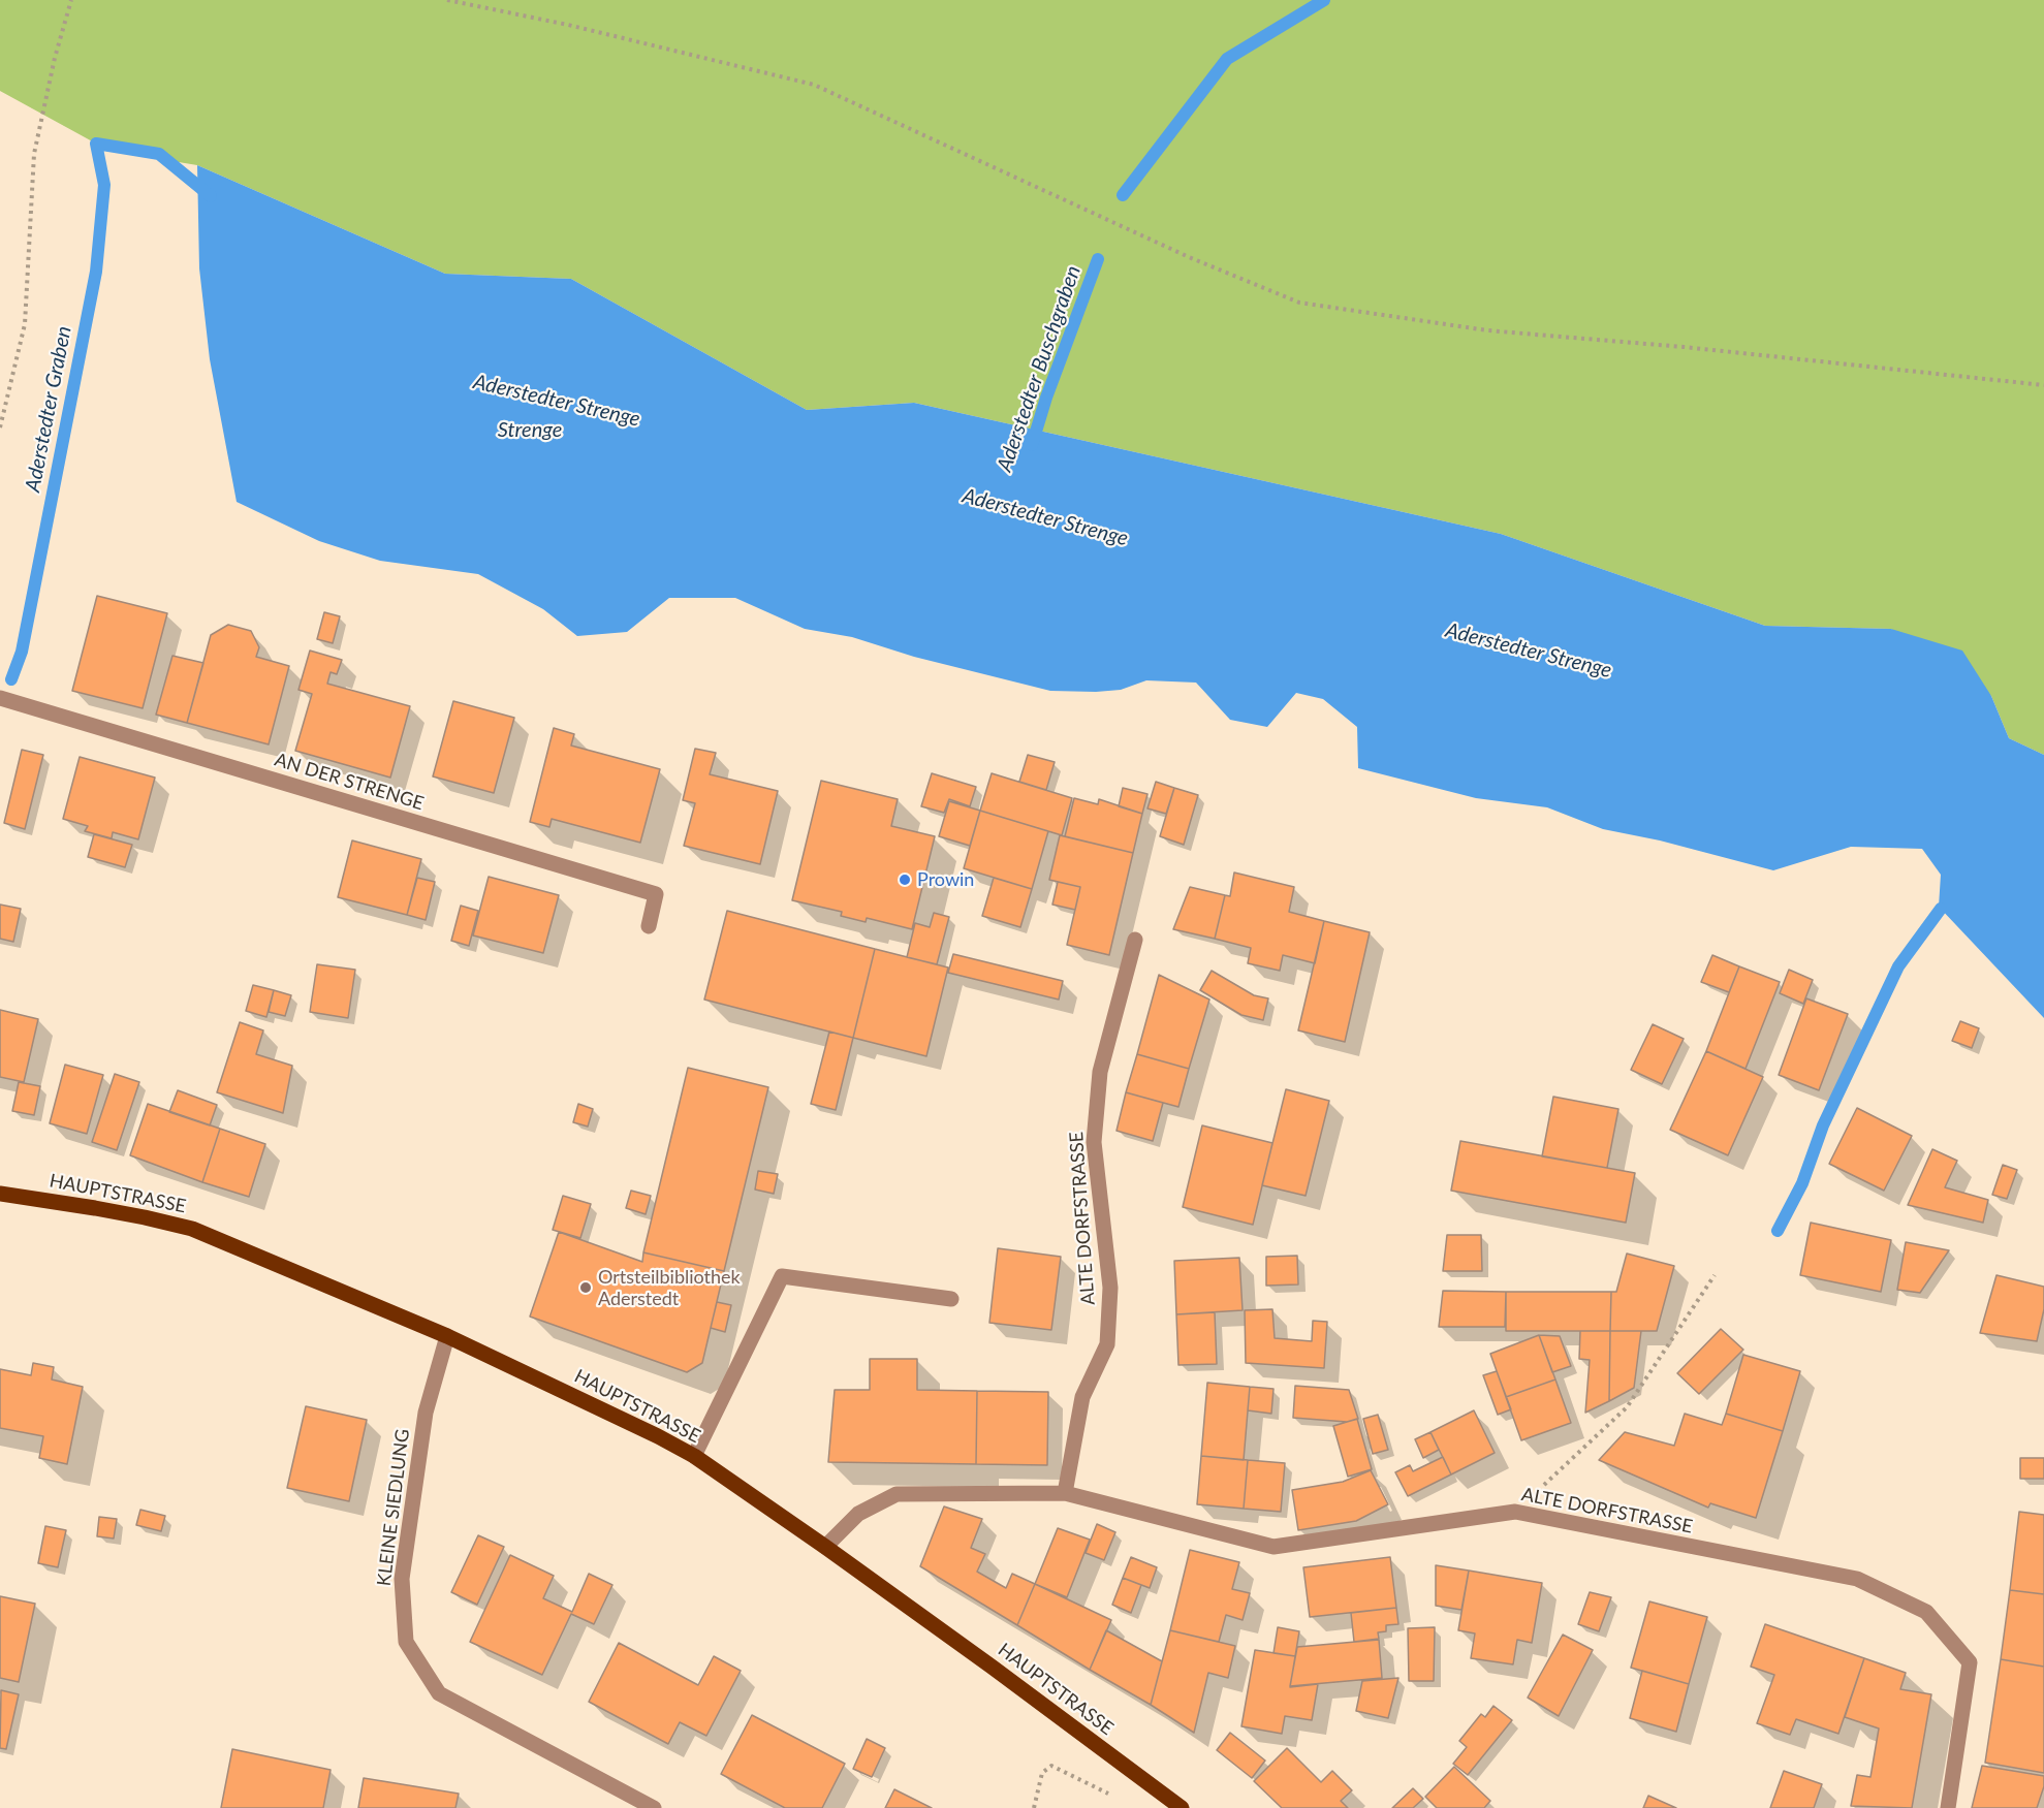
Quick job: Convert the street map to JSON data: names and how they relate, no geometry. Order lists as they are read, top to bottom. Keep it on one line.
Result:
{"streets":{"main road":["HAUPTSTRASSE"],"street":["AN DER STRENGE","ALTE DORFSTRASSE","KLEINE SIEDLUNG"]},"crossings":[["HAUPTSTRASSE","ALTE DORFSTRASSE"],["HAUPTSTRASSE","KLEINE SIEDLUNG"]],"water":["Aderstedter Buschgraben","Aderstedter Strenge","Aderstedter Graben","Strenge"],"places":["Prowin","Ortsteilbibliothek Aderstedt"]}
